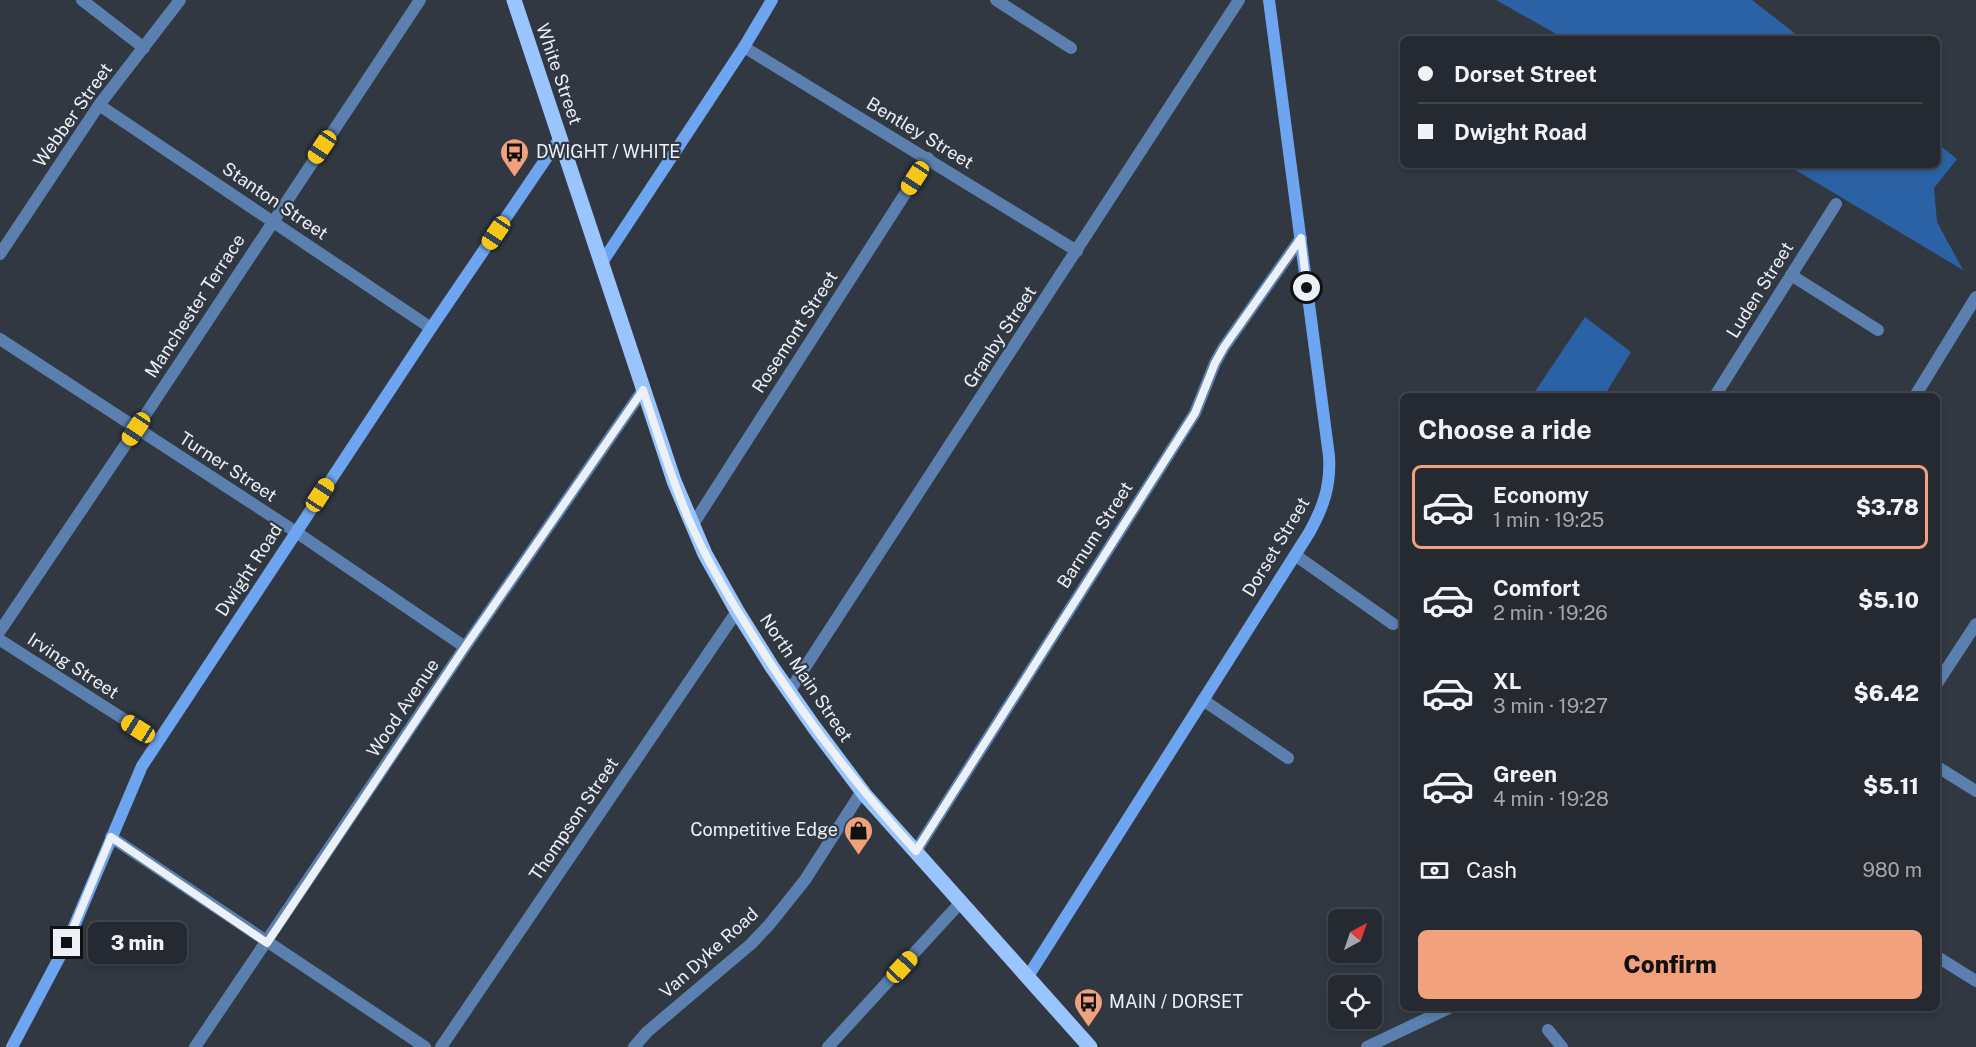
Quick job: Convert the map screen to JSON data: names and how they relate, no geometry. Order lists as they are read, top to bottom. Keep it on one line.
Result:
{"streets":{"main road":["White Street","North Main Street"],"street":["Webber Street","Bentley Street","Stanton Street","Luden Street","Manchester Terrace","Rosemont Street","Granby Street","Turner Street","Barnum Street","Dorset Street","Dwight Road","Irving Street","Wood Avenue","Thompson Street","Van Dyke Road"]},"crossings":[["White Street","Dwight Road"],["White Street","North Main Street"],["Webber Street","Stanton Street"],["Bentley Street","Rosemont Street"],["Bentley Street","Granby Street"],["Stanton Street","Manchester Terrace"],["Stanton Street","Dwight Road"],["Manchester Terrace","Turner Street"],["Rosemont Street","North Main Street"],["Granby Street","North Main Street"],["Turner Street","Dwight Road"],["Turner Street","Wood Avenue"],["Barnum Street","Dorset Street"],["Barnum Street","North Main Street"],["Dorset Street","North Main Street"],["Dwight Road","Irving Street"],["North Main Street","Wood Avenue"],["North Main Street","Thompson Street"],["North Main Street","Van Dyke Road"]],"places":{"bus stop":["DWIGHT / WHITE","MAIN / DORSET"],"shop":["Competitive Edge"]},"north":"top right","page":{"banner":["Dorset Street","Dwight Road"],"heading":"Choose a ride","list":[{"name":"Economy","note":"1 min · 19:25","value":"$3.78"},{"name":"Comfort","note":"2 min · 19:26","value":"$5.10"},{"name":"XL","note":"3 min · 19:27","value":"$6.42"},{"name":"Green","note":"4 min · 19:28","value":"$5.11"}],"pay":["Cash","980 m"],"buttons":"Confirm","bubble":"3 min"}}
